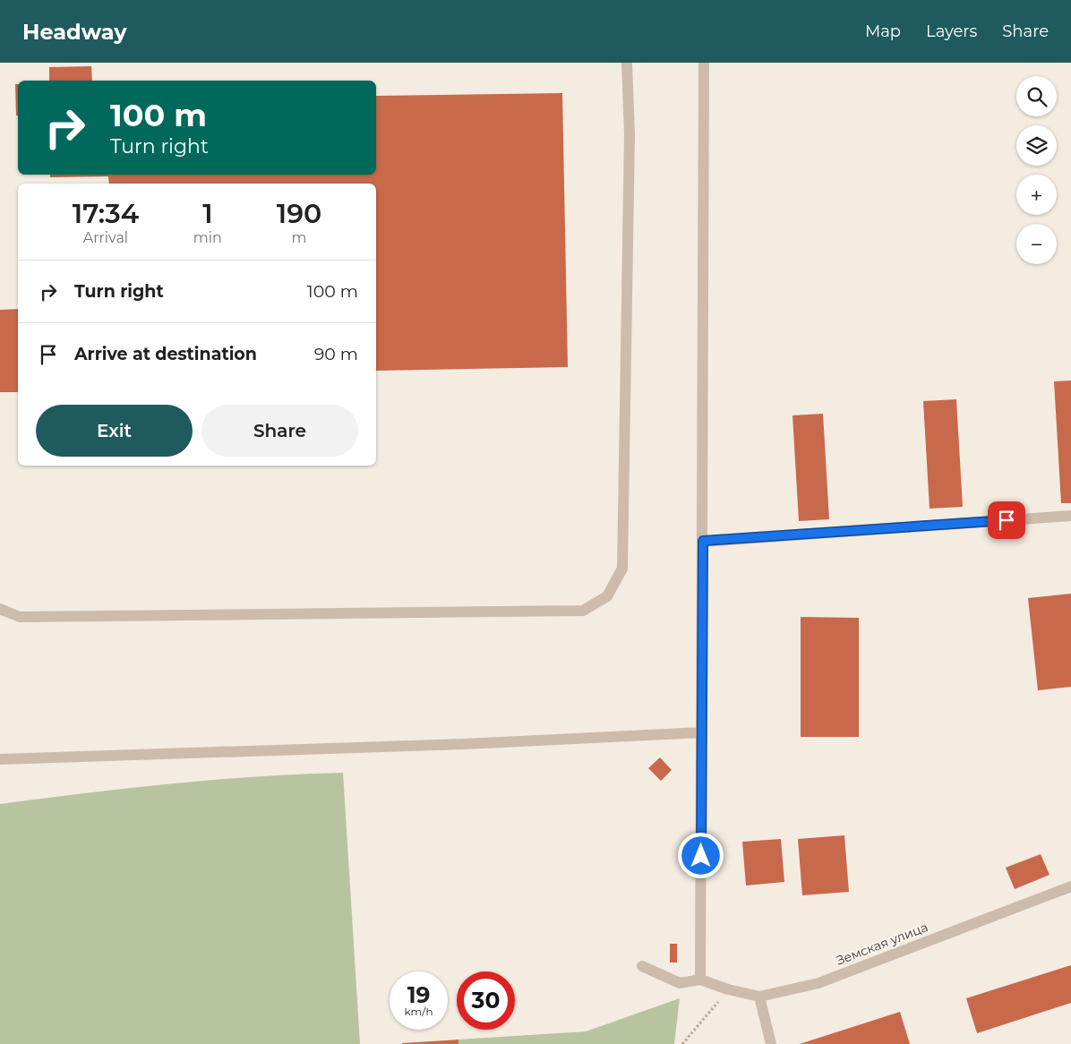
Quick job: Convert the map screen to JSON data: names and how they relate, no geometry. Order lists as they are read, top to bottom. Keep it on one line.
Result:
{"streets":{"street":["Земская улица"]},"page":{"header":"Headway","nav":["Map","Layers","Share"],"map_buttons":["+","−"],"turn":["100 m","Turn right"],"eta":["17:34","Arrival","1","min","190","m"],"list":[{"name":"Turn right","value":"100 m"},{"name":"Arrive at destination","value":"90 m"}],"buttons":["Exit","Share"],"speed":"19 km/h","limit":"30"}}
